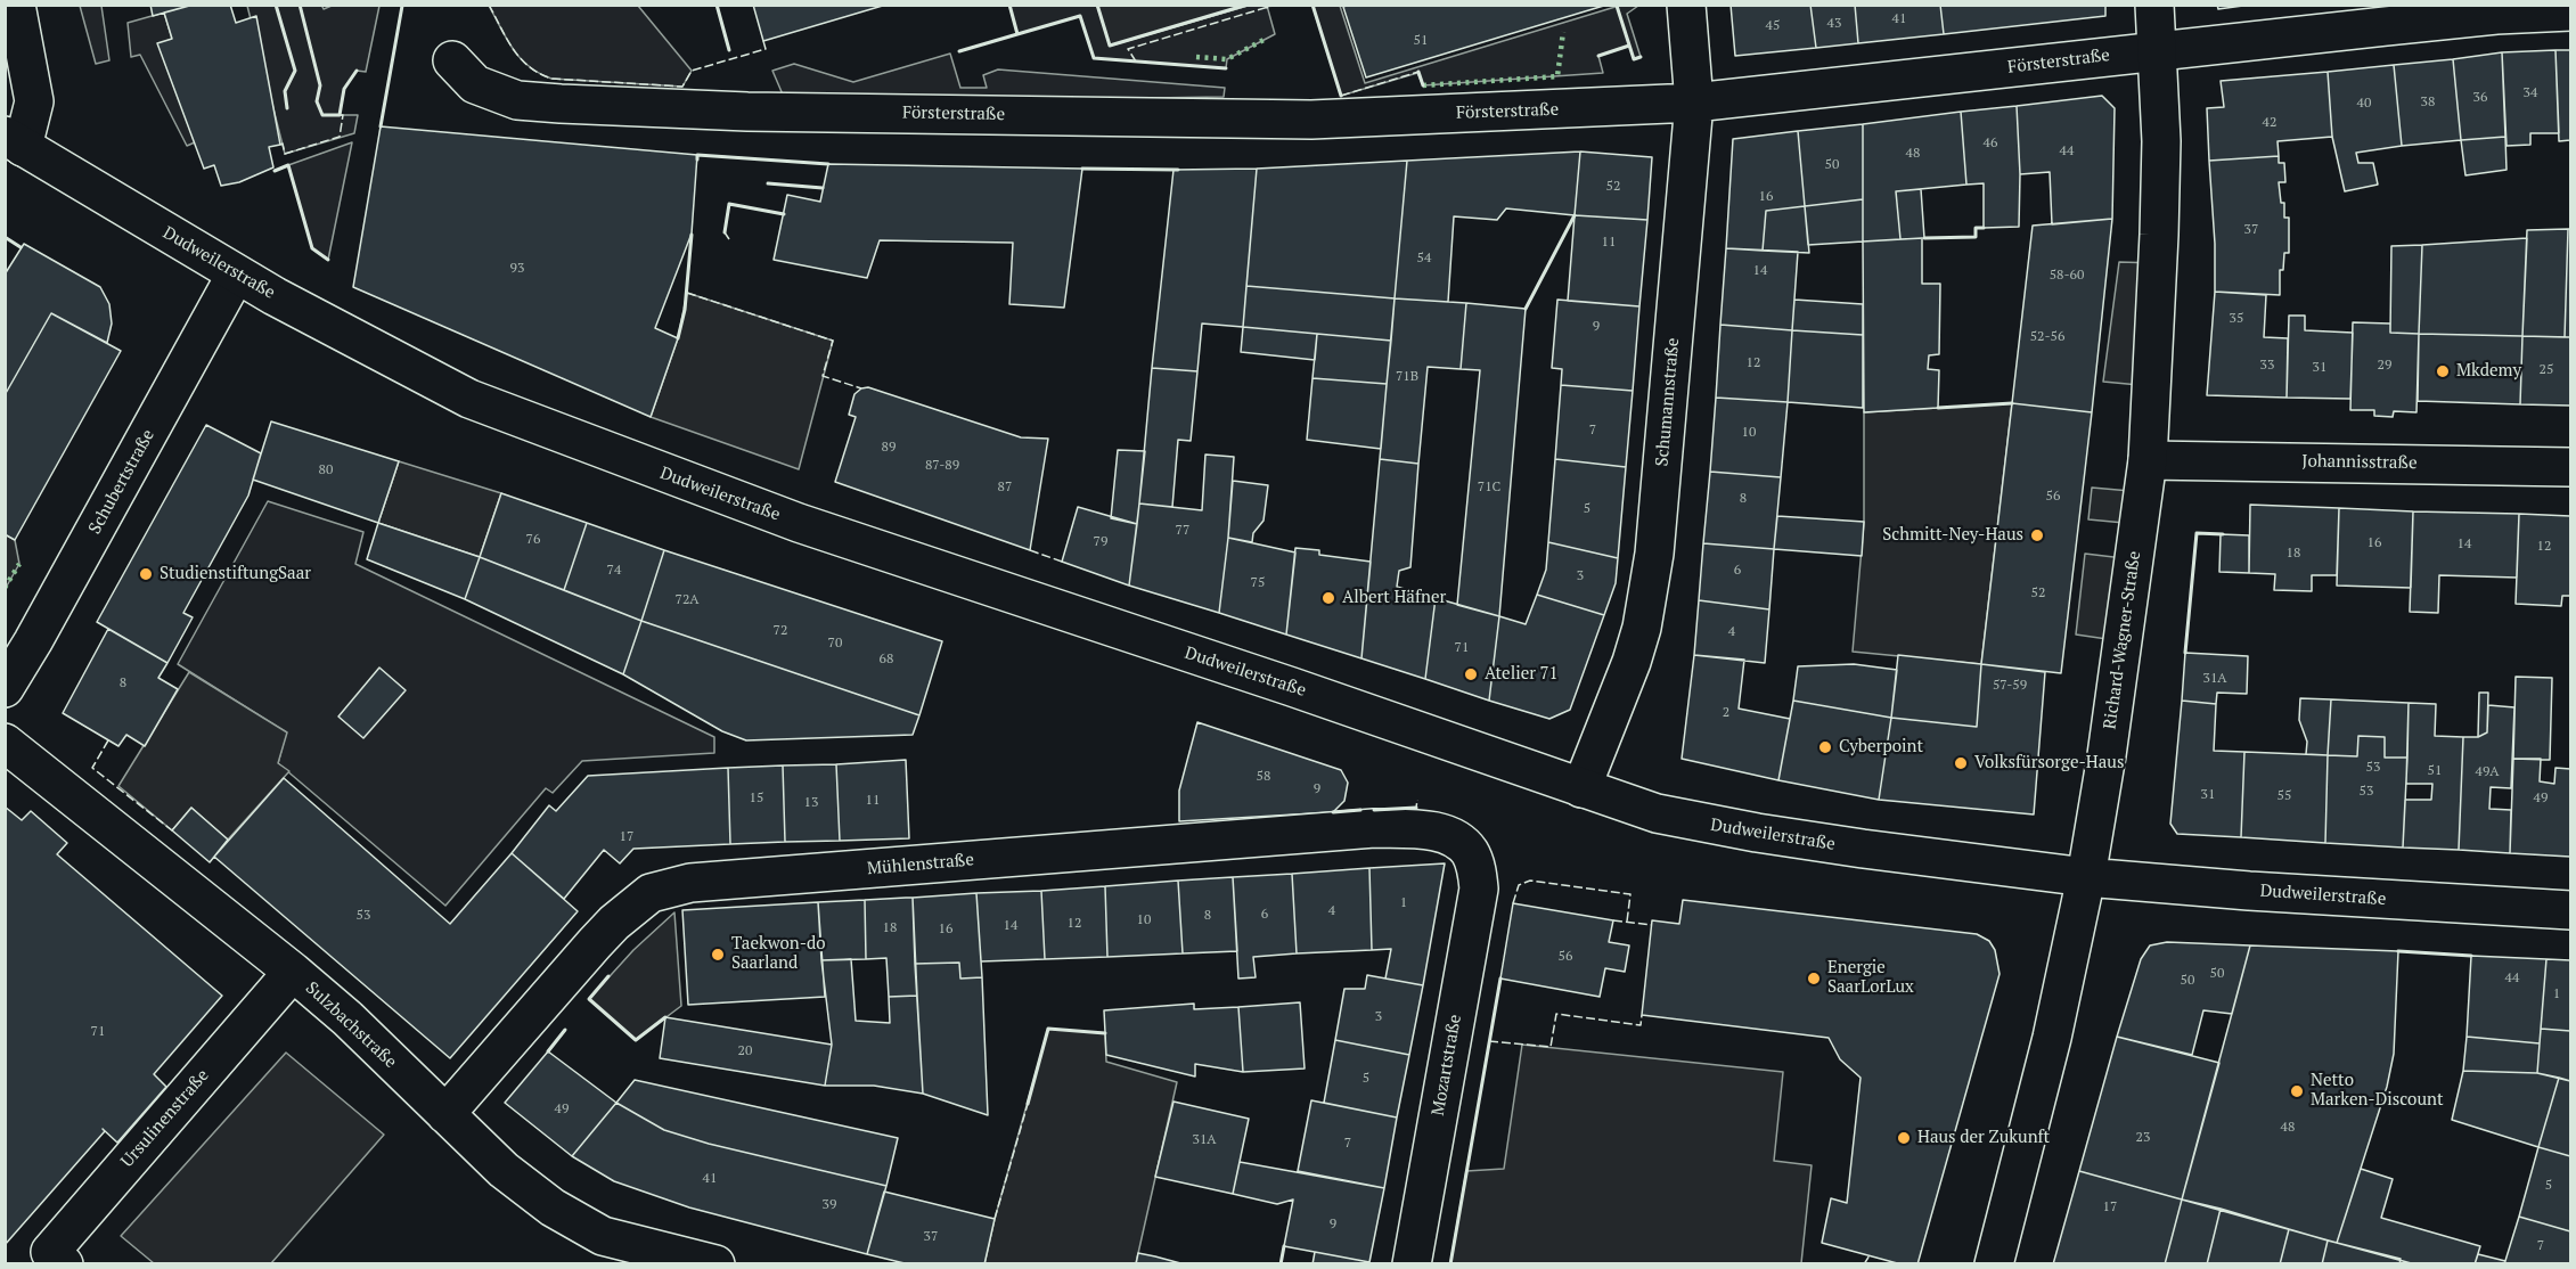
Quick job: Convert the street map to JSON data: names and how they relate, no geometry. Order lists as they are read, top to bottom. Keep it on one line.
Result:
{"streets":{"street":["Försterstraße","Dudweilerstraße","Schumannstraße","Johannisstraße","Schubertstraße","Richard-Wagner-Straße","Mühlenstraße","Sulzbachstraße","Mozartstraße","Ursulinenstraße"]},"crossings":[["Försterstraße","Schumannstraße"],["Försterstraße","Richard-Wagner-Straße"],["Dudweilerstraße","Schumannstraße"],["Dudweilerstraße","Schubertstraße"],["Dudweilerstraße","Richard-Wagner-Straße"],["Johannisstraße","Richard-Wagner-Straße"],["Mühlenstraße","Sulzbachstraße"],["Mühlenstraße","Mozartstraße"],["Sulzbachstraße","Ursulinenstraße"]],"places":["Mkdemy","Schmitt-Ney-Haus","StudienstiftungSaar","Albert Häfner","Atelier 71","Cyberpoint","Volksfürsorge-Haus","Taekwon-do Saarland","Energie SaarLorLux","Netto Marken-Discount","Haus der Zukunft"],"house_numbers":["41","43","45","51","34","36","38","40","42","46","44","48","50","52","16","37","11","54","93","14","58-60","35","9","52-56","12","33","29","31","25","71B","7","10","89","87-89","80","87","71C","56","8","5","77","76","79","16","14","12","18","74","6","3","75","52","72A","72","4","70","71","68","31A","8","57-59","2","53","51","49A","58","9","53","31","55","15","49","11","13","17","1","4","6","53","8","10","12","14","18","16","56","50","44","50","1","3","71","20","5","49","48","23","31A","7","41","5","39","17","9","37","7"]}
